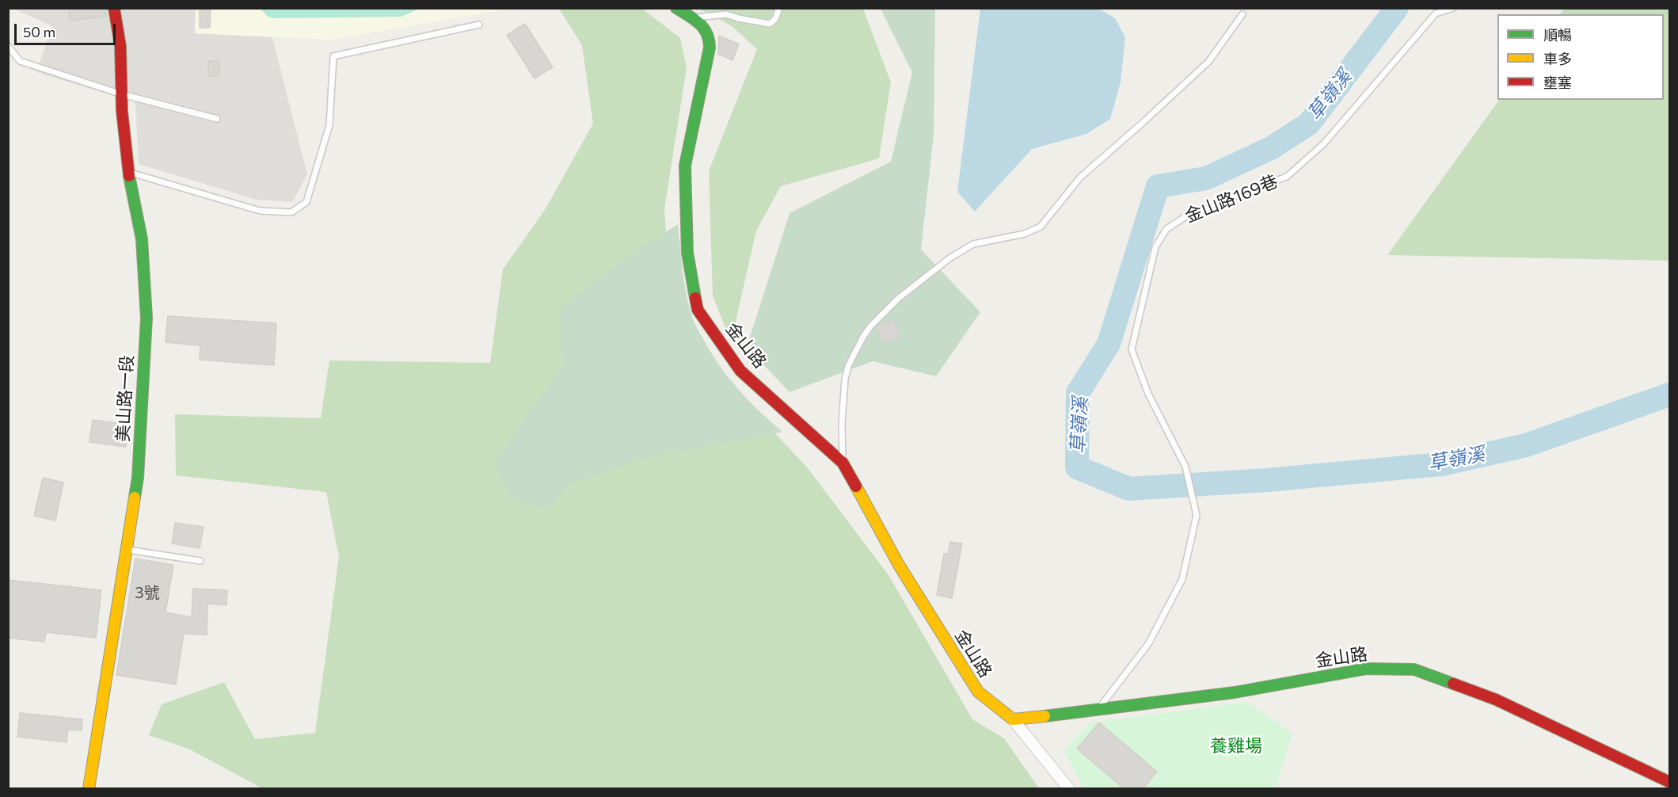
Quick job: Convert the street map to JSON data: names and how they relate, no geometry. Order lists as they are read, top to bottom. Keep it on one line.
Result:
{"streets":{"street":["金山路","美山路一段"],"lane":["金山路169巷"]},"crossings":[["金山路169巷","金山路"]],"water":["草嶺溪"],"parks":["養雞場"],"house_numbers":["3號"],"legend":["順暢","車多","壅塞"],"scale_bar":"50 m"}
